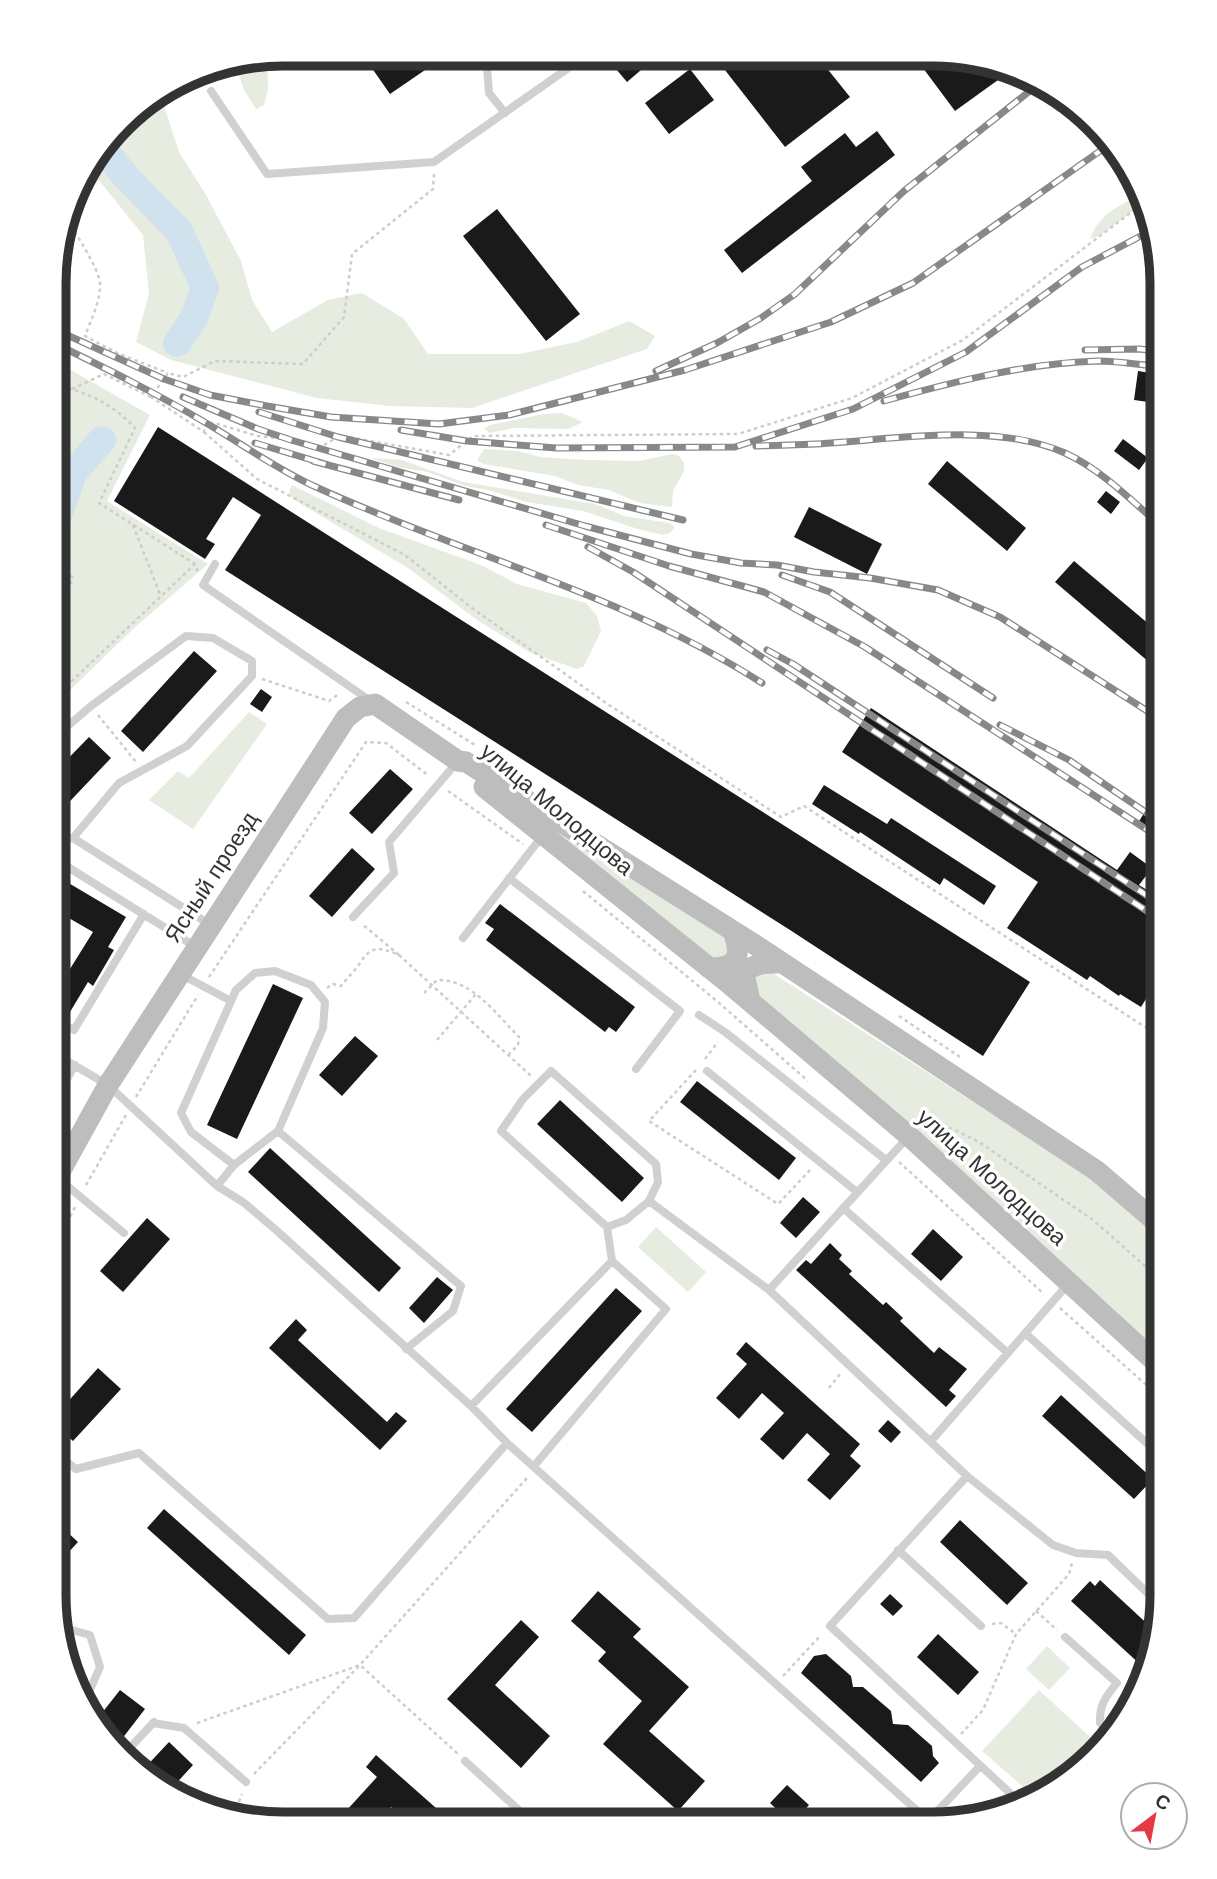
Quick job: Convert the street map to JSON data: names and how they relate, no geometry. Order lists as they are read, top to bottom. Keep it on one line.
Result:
{"streets":{"street":["улица Молодцова","Ясный проезд"]},"north":"top right"}
